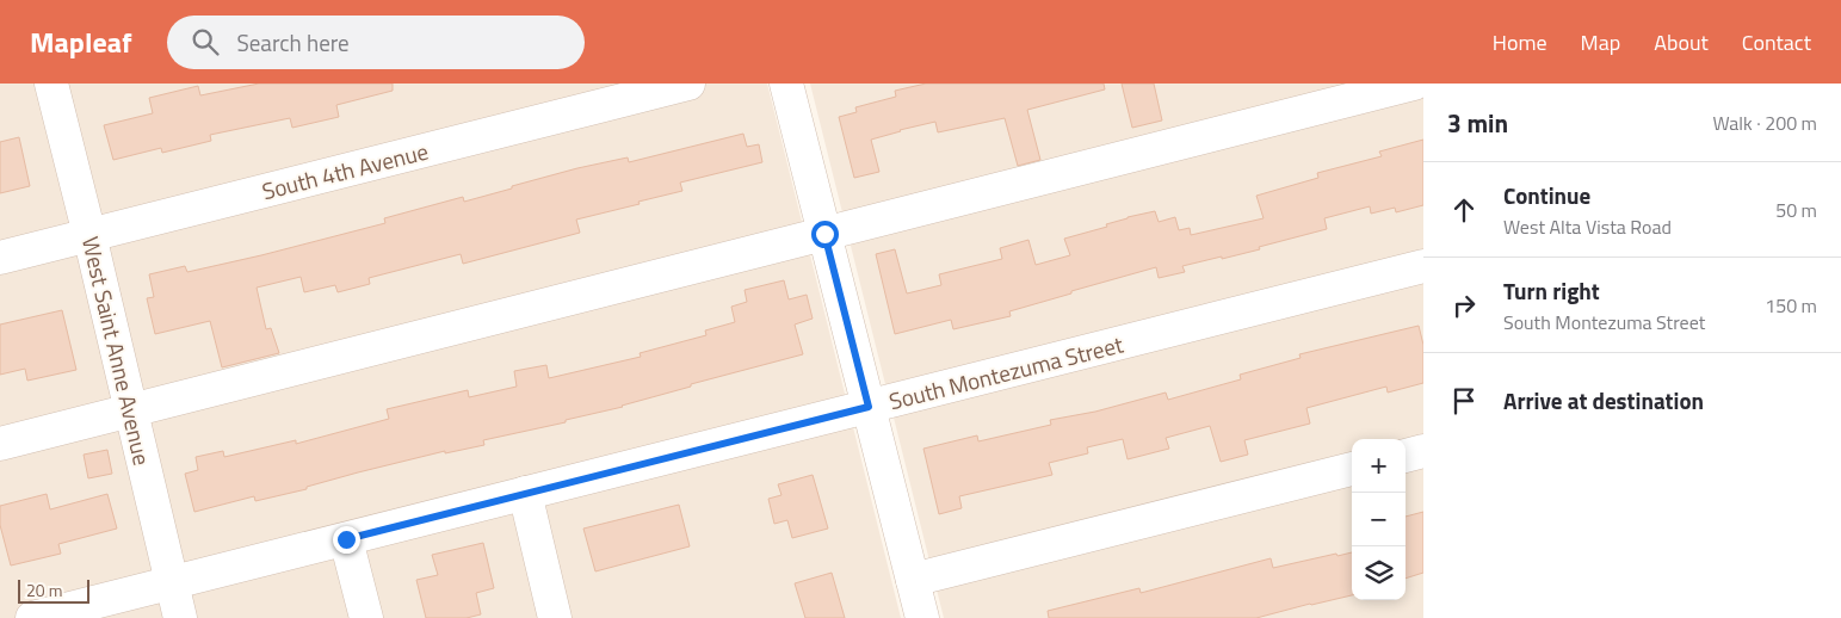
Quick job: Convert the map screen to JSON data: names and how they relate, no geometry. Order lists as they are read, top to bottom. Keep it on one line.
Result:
{"streets":{"street":["South 4th Avenue","West Saint Anne Avenue","South Montezuma Street"]},"crossings":[["South 4th Avenue","West Saint Anne Avenue"],["West Saint Anne Avenue","South Montezuma Street"]],"scale_bar":"20 m","page":{"header":"Mapleaf","search":"Search here","nav":["Home","Map","About","Contact"],"heading":["3 min","Walk · 200 m"],"list":[["Continue","West Alta Vista Road","50 m"],["Turn right","South Montezuma Street","150 m"],"Arrive at destination"],"map_buttons":["+","−"],"scale":"20 m"}}
